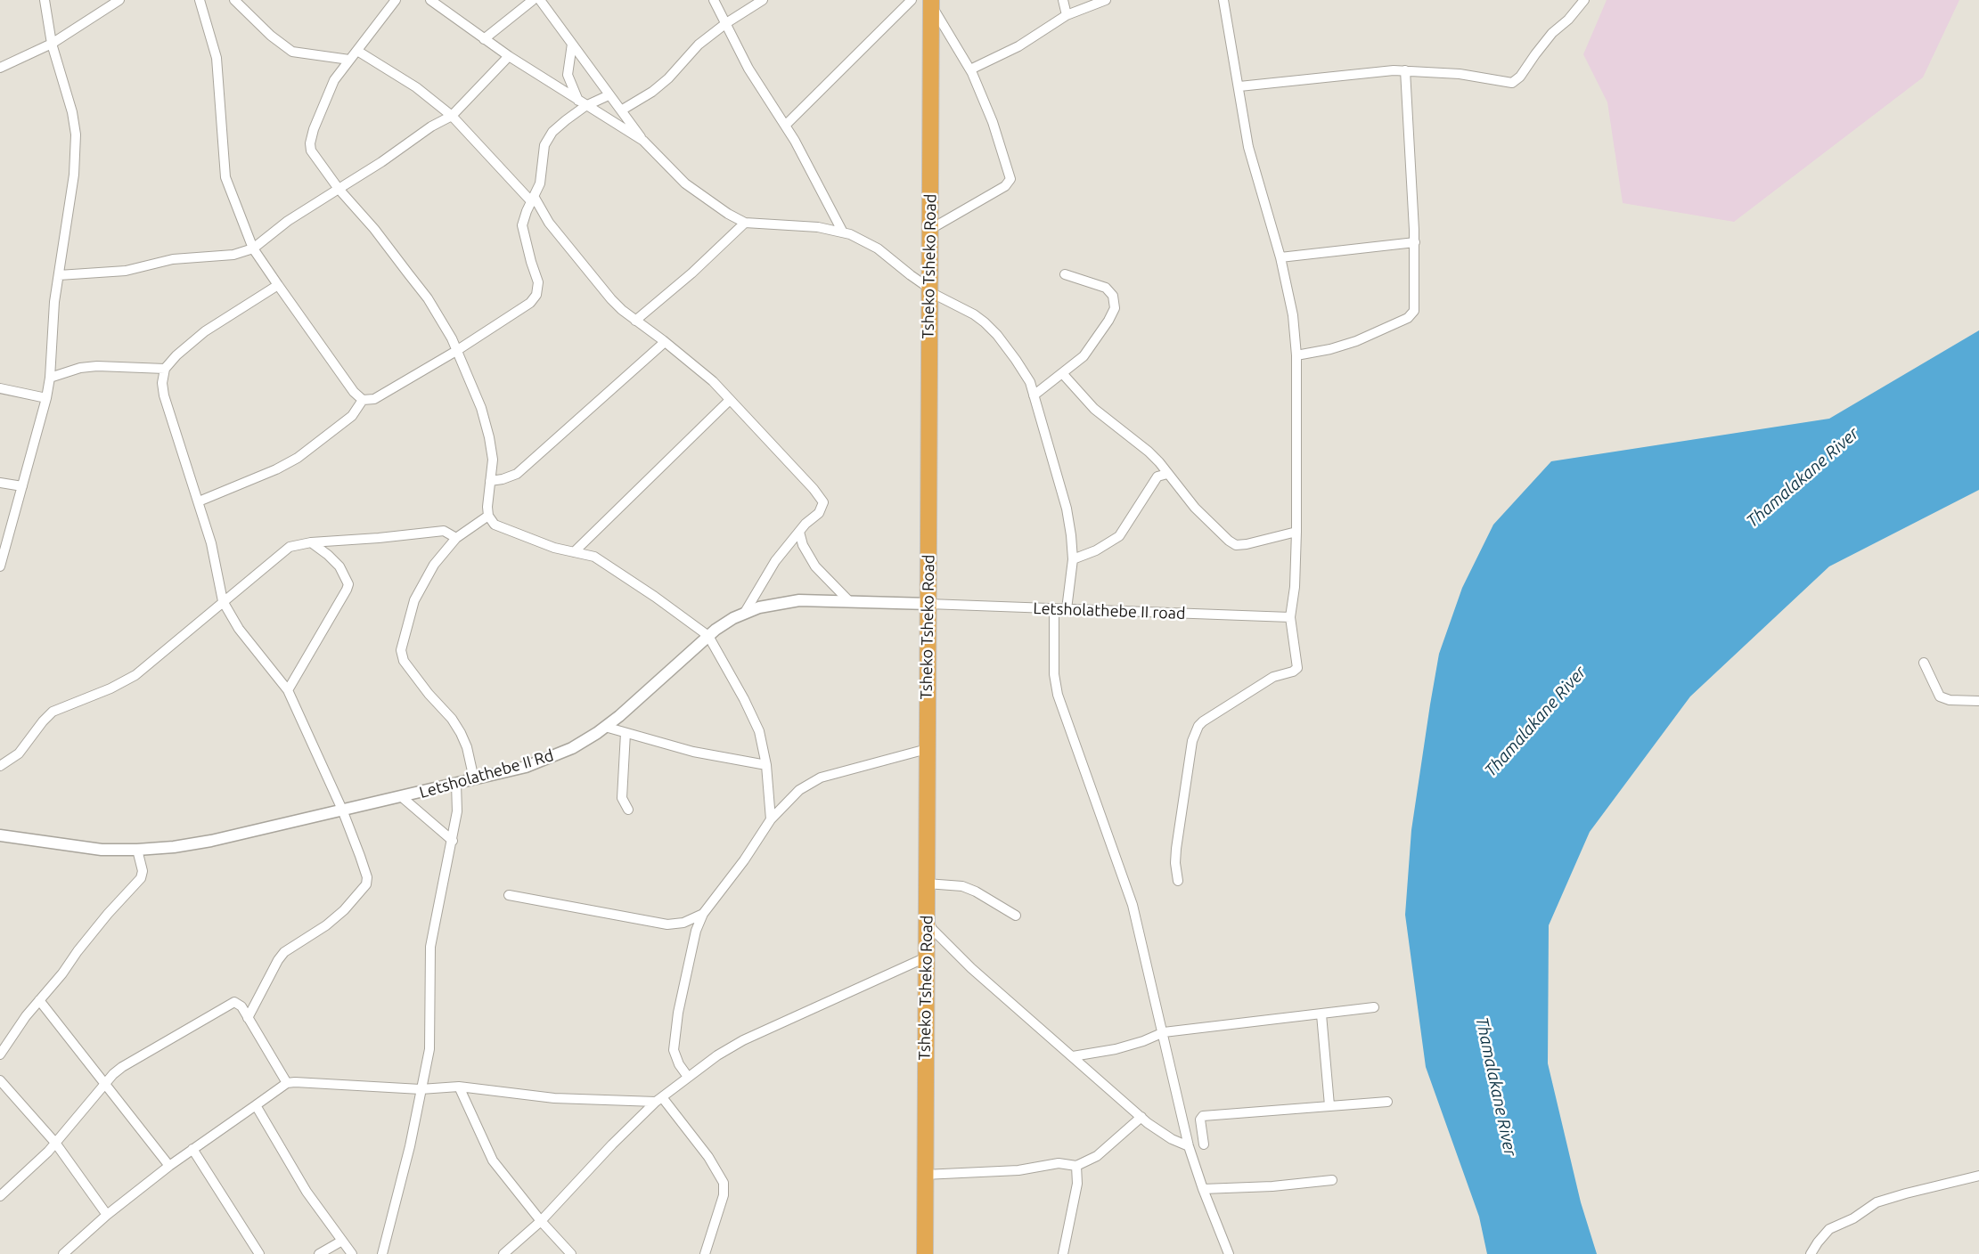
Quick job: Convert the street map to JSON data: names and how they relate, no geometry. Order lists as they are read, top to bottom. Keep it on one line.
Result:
{"streets":{"highway":["Tsheko Tsheko Road"],"street":["Letsholathebe II road","Letsholathebe II Rd"]},"crossings":[["Tsheko Tsheko Road","Letsholathebe II road"],["Tsheko Tsheko Road","Letsholathebe II Rd"],["Letsholathebe II road","Letsholathebe II Rd"]],"water":["Thamalakane River"]}
